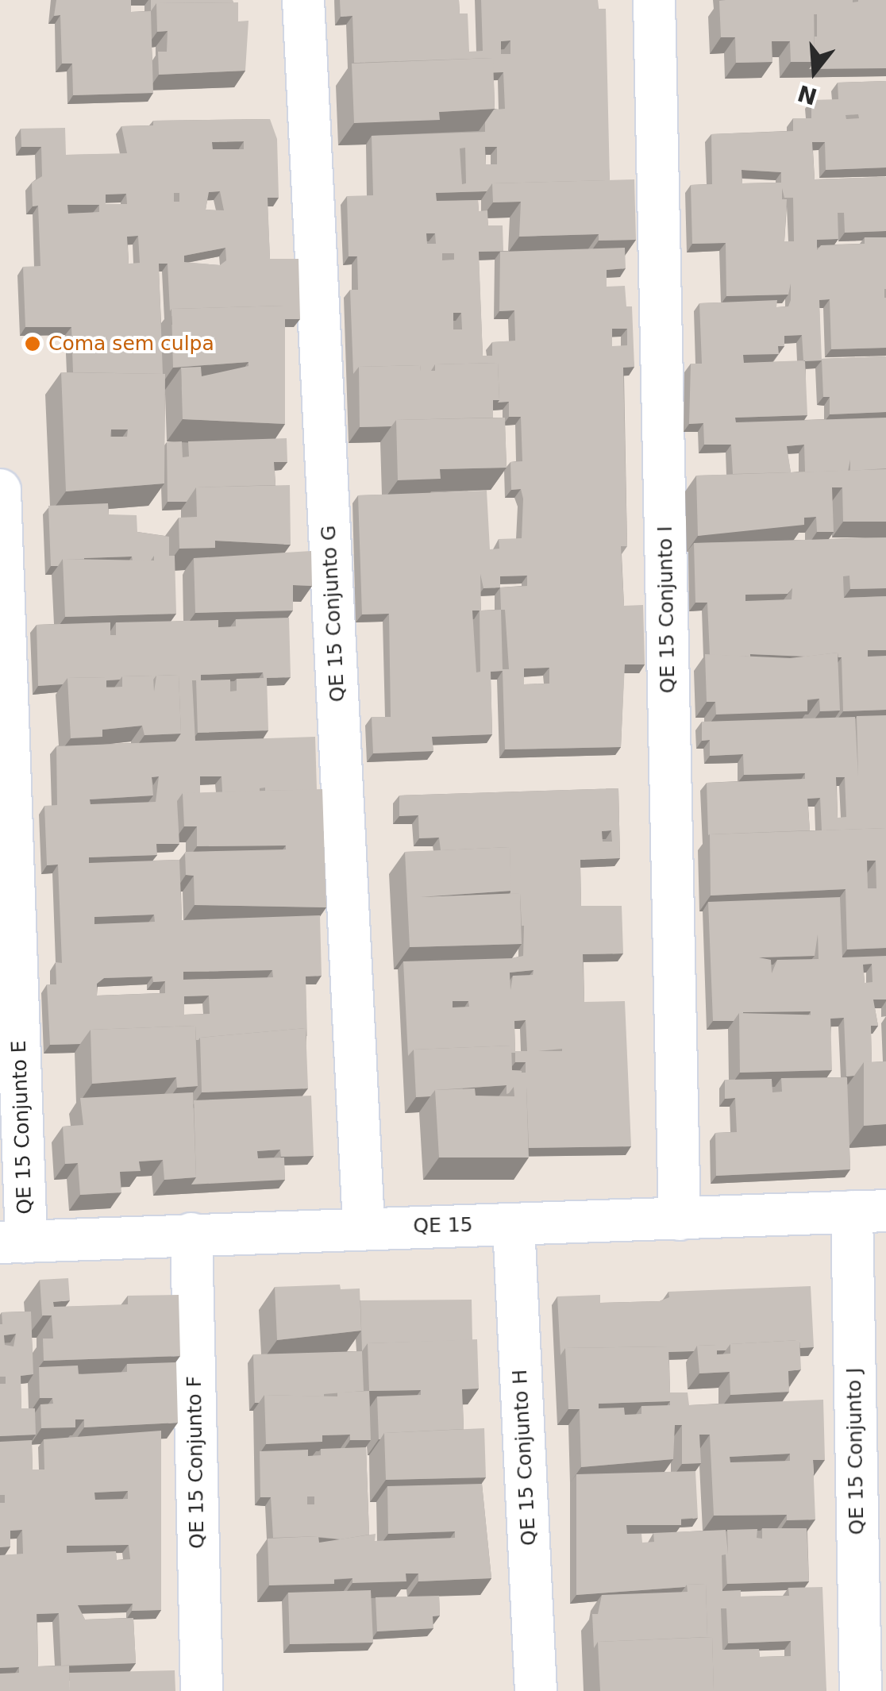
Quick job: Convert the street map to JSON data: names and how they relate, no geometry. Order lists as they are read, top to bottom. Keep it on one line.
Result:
{"streets":{"street":["QE 15 Conjunto I","QE 15 Conjunto G","QE 15 Conjunto E","QE 15","QE 15 Conjunto J","QE 15 Conjunto H","QE 15 Conjunto F"]},"crossings":[["QE 15 Conjunto I","QE 15"],["QE 15 Conjunto G","QE 15"],["QE 15 Conjunto E","QE 15"],["QE 15","QE 15 Conjunto J"],["QE 15","QE 15 Conjunto H"],["QE 15","QE 15 Conjunto F"]],"places":["Coma sem culpa"],"north":"bottom"}
